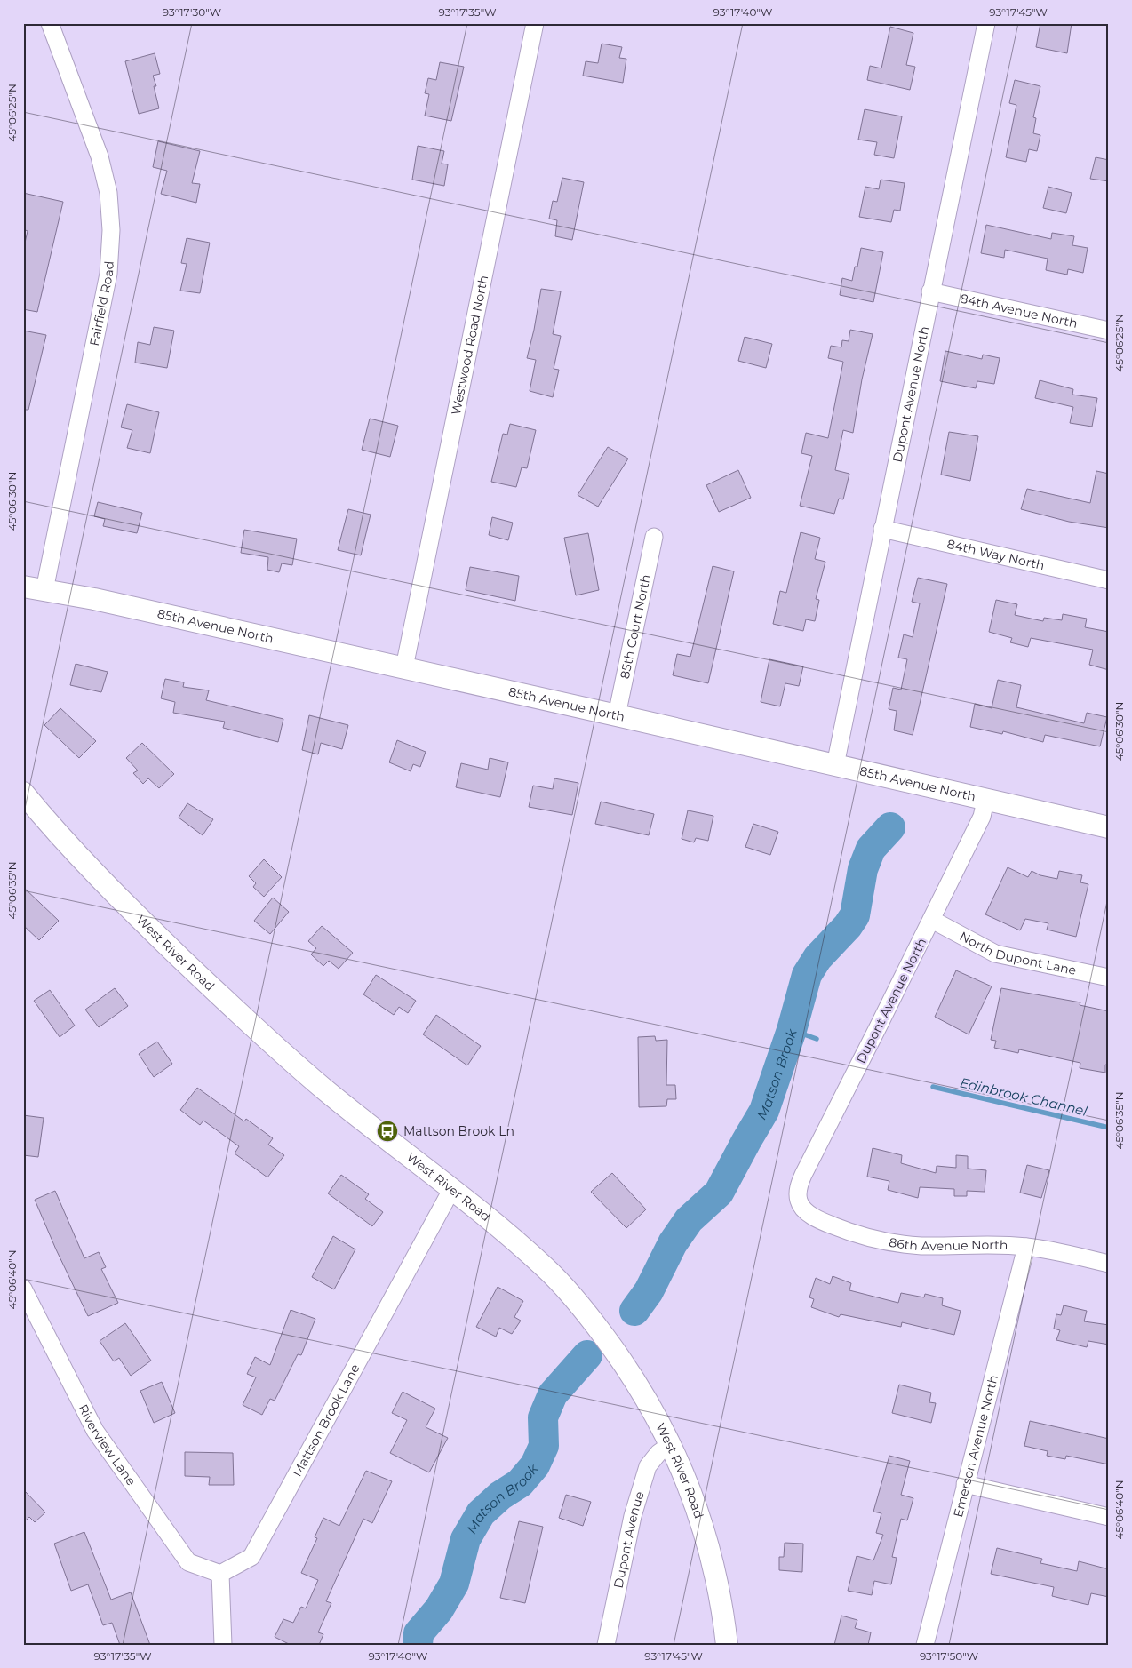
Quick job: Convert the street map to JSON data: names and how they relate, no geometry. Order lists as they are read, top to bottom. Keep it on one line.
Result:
{"streets":{"street":["Fairfield Road","84th Avenue North","Westwood Road North","Dupont Avenue North","84th Way North","85th Avenue North","85th Court North","West River Road","North Dupont Lane","86th Avenue North","Mattson Brook Lane","Riverview Lane","Emerson Avenue North","Dupont Avenue"]},"crossings":[["Fairfield Road","85th Avenue North"],["84th Avenue North","Dupont Avenue North"],["Westwood Road North","85th Avenue North"],["Dupont Avenue North","84th Way North"],["Dupont Avenue North","85th Avenue North"],["Dupont Avenue North","North Dupont Lane"],["Dupont Avenue North","86th Avenue North"],["85th Avenue North","85th Court North"],["West River Road","Mattson Brook Lane"],["West River Road","Dupont Avenue"],["86th Avenue North","Emerson Avenue North"],["Mattson Brook Lane","Riverview Lane"]],"water":["Matson Brook","Edinbrook Channel"],"places":{"bus stop":["Mattson Brook Ln"]},"coordinates":["93°17'30\"W","93°17'35\"W","93°17'40\"W","93°17'45\"W","45°06'25\"N","45°06'30\"N","45°06'35\"N","45°06'40\"N","93°17'50\"W"]}
